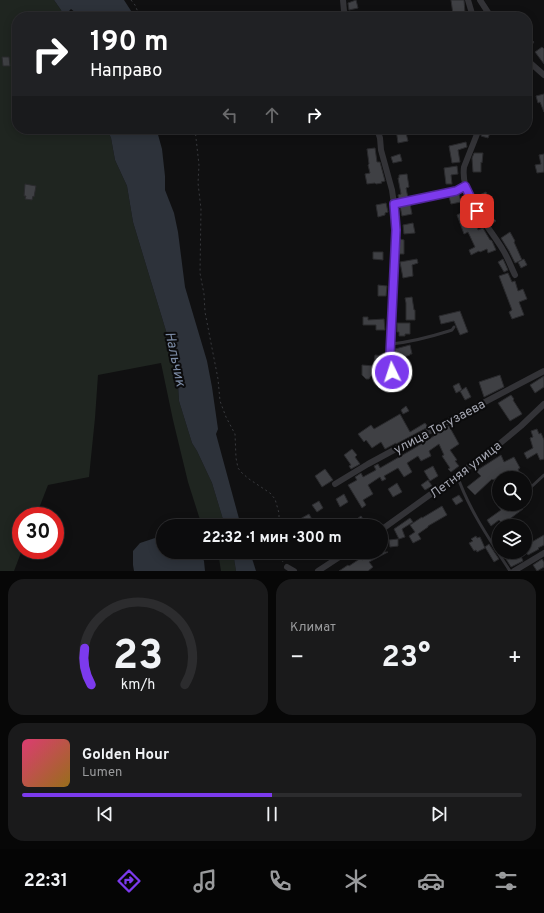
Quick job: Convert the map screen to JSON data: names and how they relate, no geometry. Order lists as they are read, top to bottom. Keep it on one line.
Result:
{"streets":{"street":["улица Тогузаева","Летняя улица"]},"water":["Нальчик"],"page":{"turn":["190 m","Направо"],"limit":"30","trip":"22:32 · 1 мин · 300 m","tile":"Климат","heat":["−","23°","+"],"song":["Golden Hour","Lumen"],"tabs":"22:31","gauge":["23","km/h"]}}
